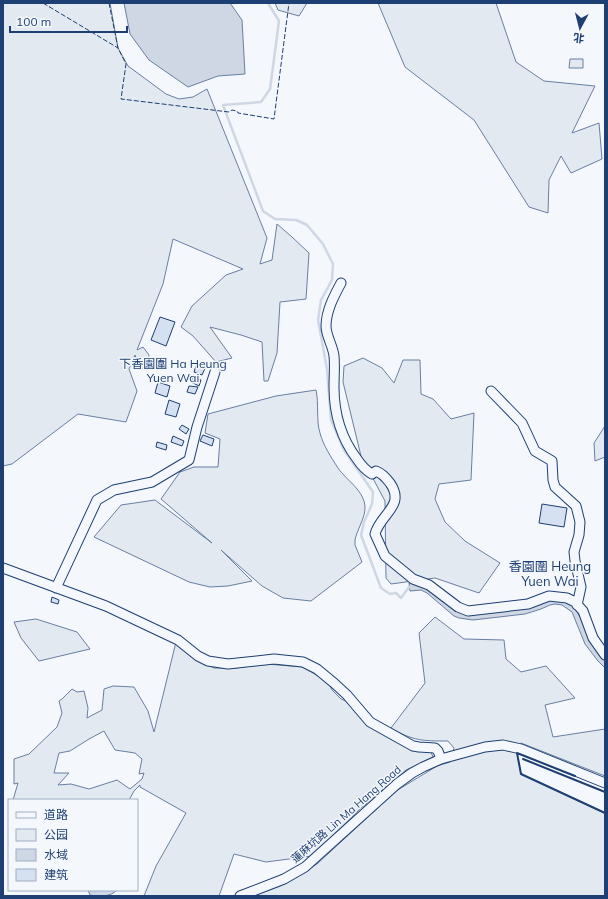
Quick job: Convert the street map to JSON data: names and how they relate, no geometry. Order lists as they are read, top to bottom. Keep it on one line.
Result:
{"streets":{"street":["蓮麻坑路 Lin Ma Hang Road"]},"districts":["下香園圍 Ha Heung Yuen Wai","香園圍 Heung Yuen Wai"],"legend":["道路","公园","水域","建筑"],"scale_bar":"100 m","north":"bottom"}
